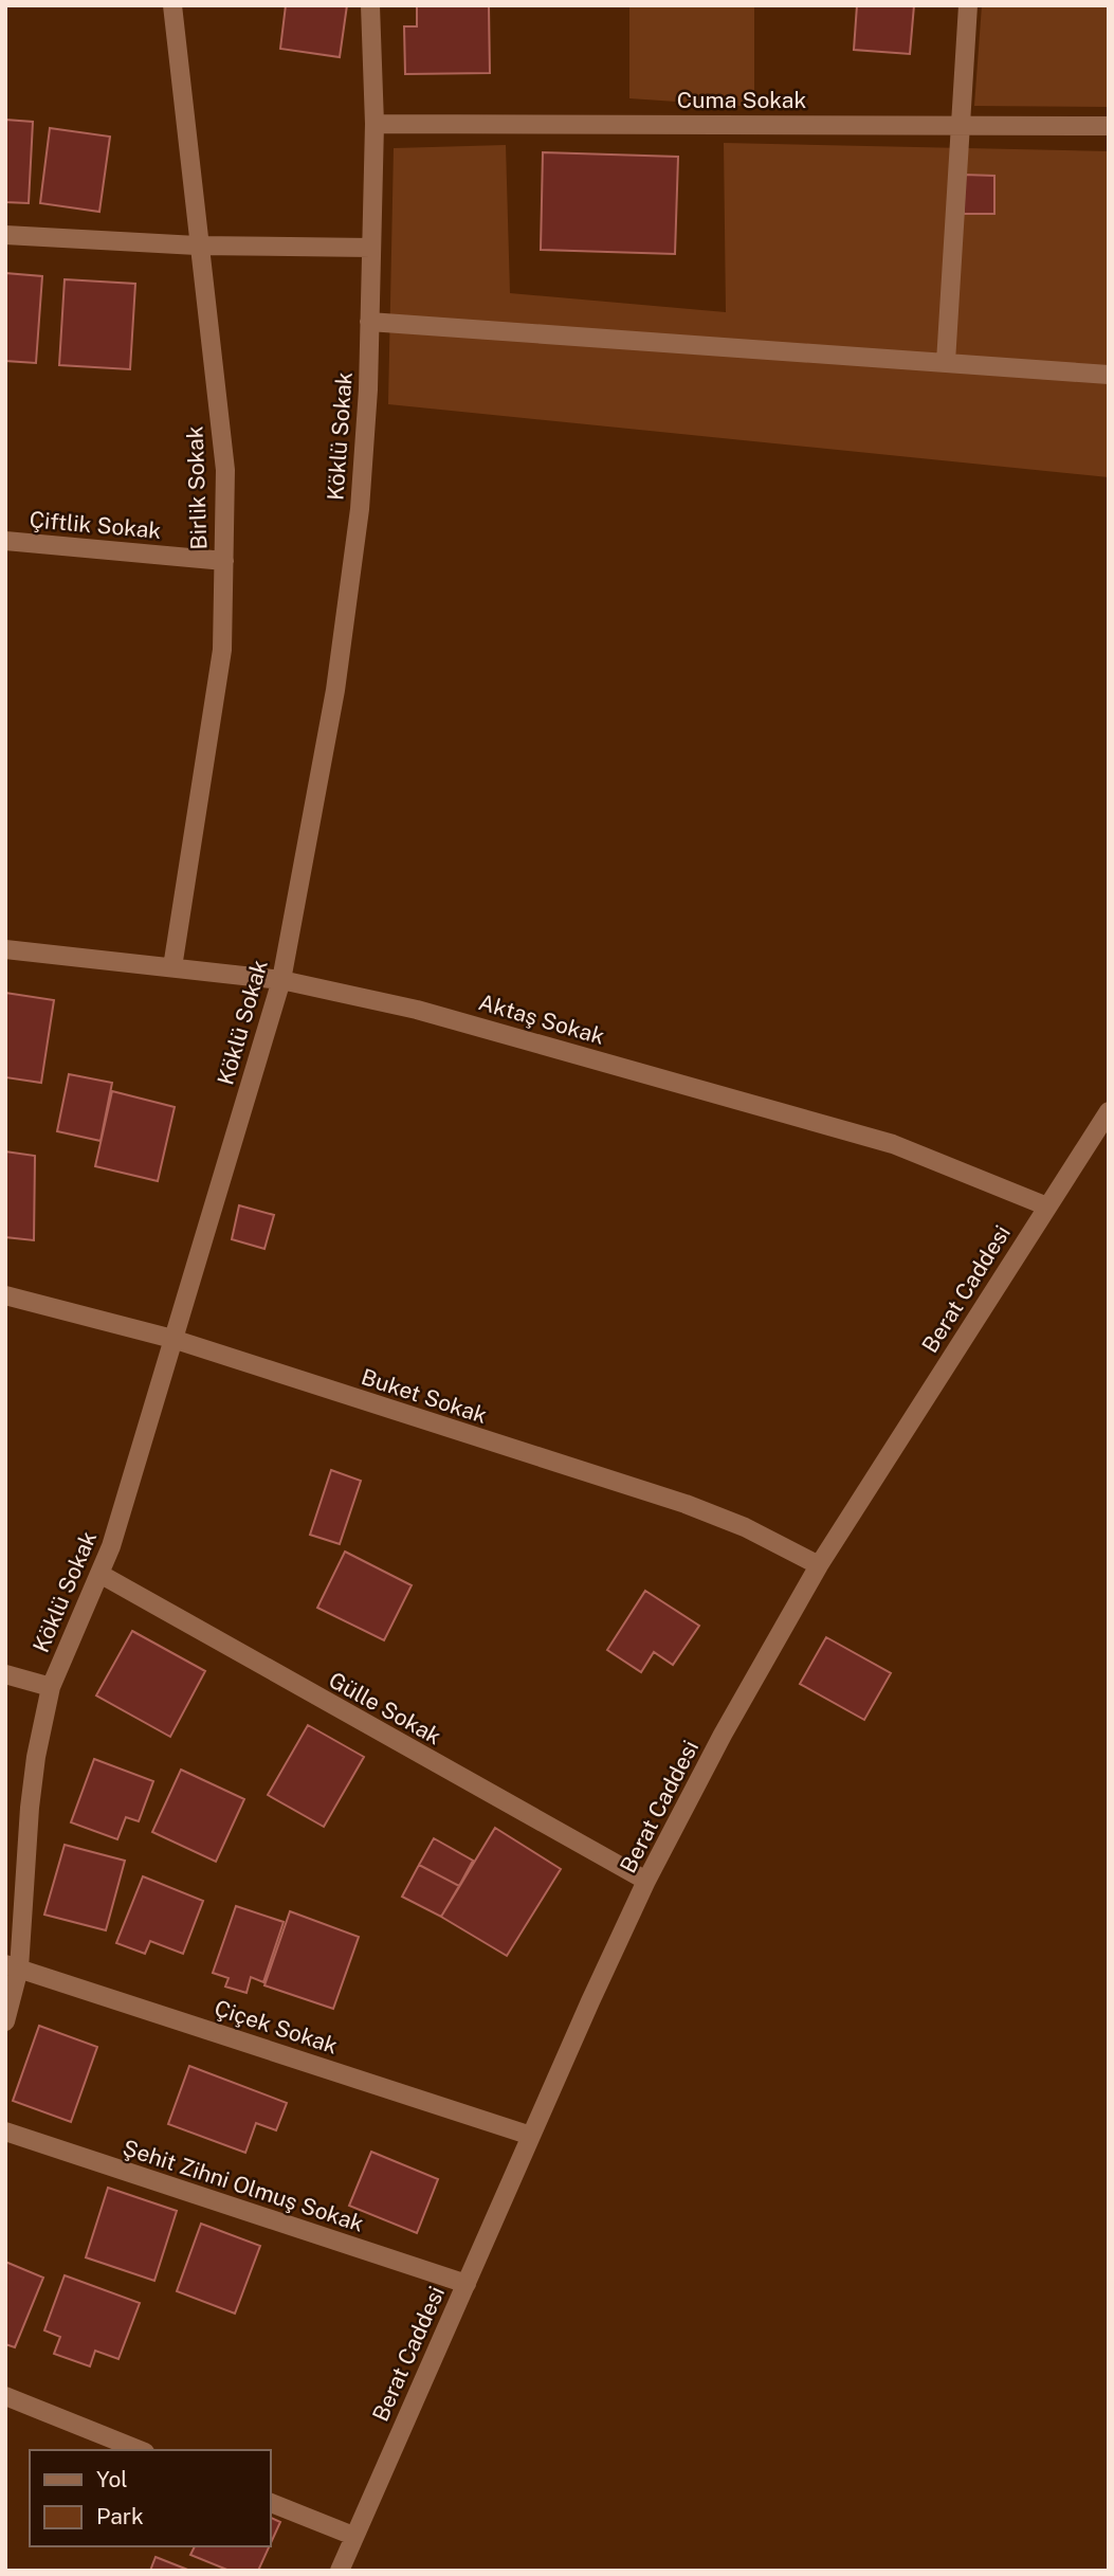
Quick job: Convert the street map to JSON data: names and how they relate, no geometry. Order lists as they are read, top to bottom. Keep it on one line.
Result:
{"streets":{"street":["Cuma Sokak","Köklü Sokak","Birlik Sokak","Çiftlik Sokak","Aktaş Sokak","Berat Caddesi","Buket Sokak","Gülle Sokak","Çiçek Sokak","Şehit Zihni Olmuş Sokak"]},"crossings":[["Cuma Sokak","Köklü Sokak"],["Köklü Sokak","Aktaş Sokak"],["Köklü Sokak","Buket Sokak"],["Köklü Sokak","Gülle Sokak"],["Köklü Sokak","Çiçek Sokak"],["Birlik Sokak","Çiftlik Sokak"],["Birlik Sokak","Aktaş Sokak"],["Aktaş Sokak","Berat Caddesi"],["Berat Caddesi","Buket Sokak"],["Berat Caddesi","Gülle Sokak"],["Berat Caddesi","Çiçek Sokak"],["Berat Caddesi","Şehit Zihni Olmuş Sokak"]],"legend":["Yol","Park"]}
